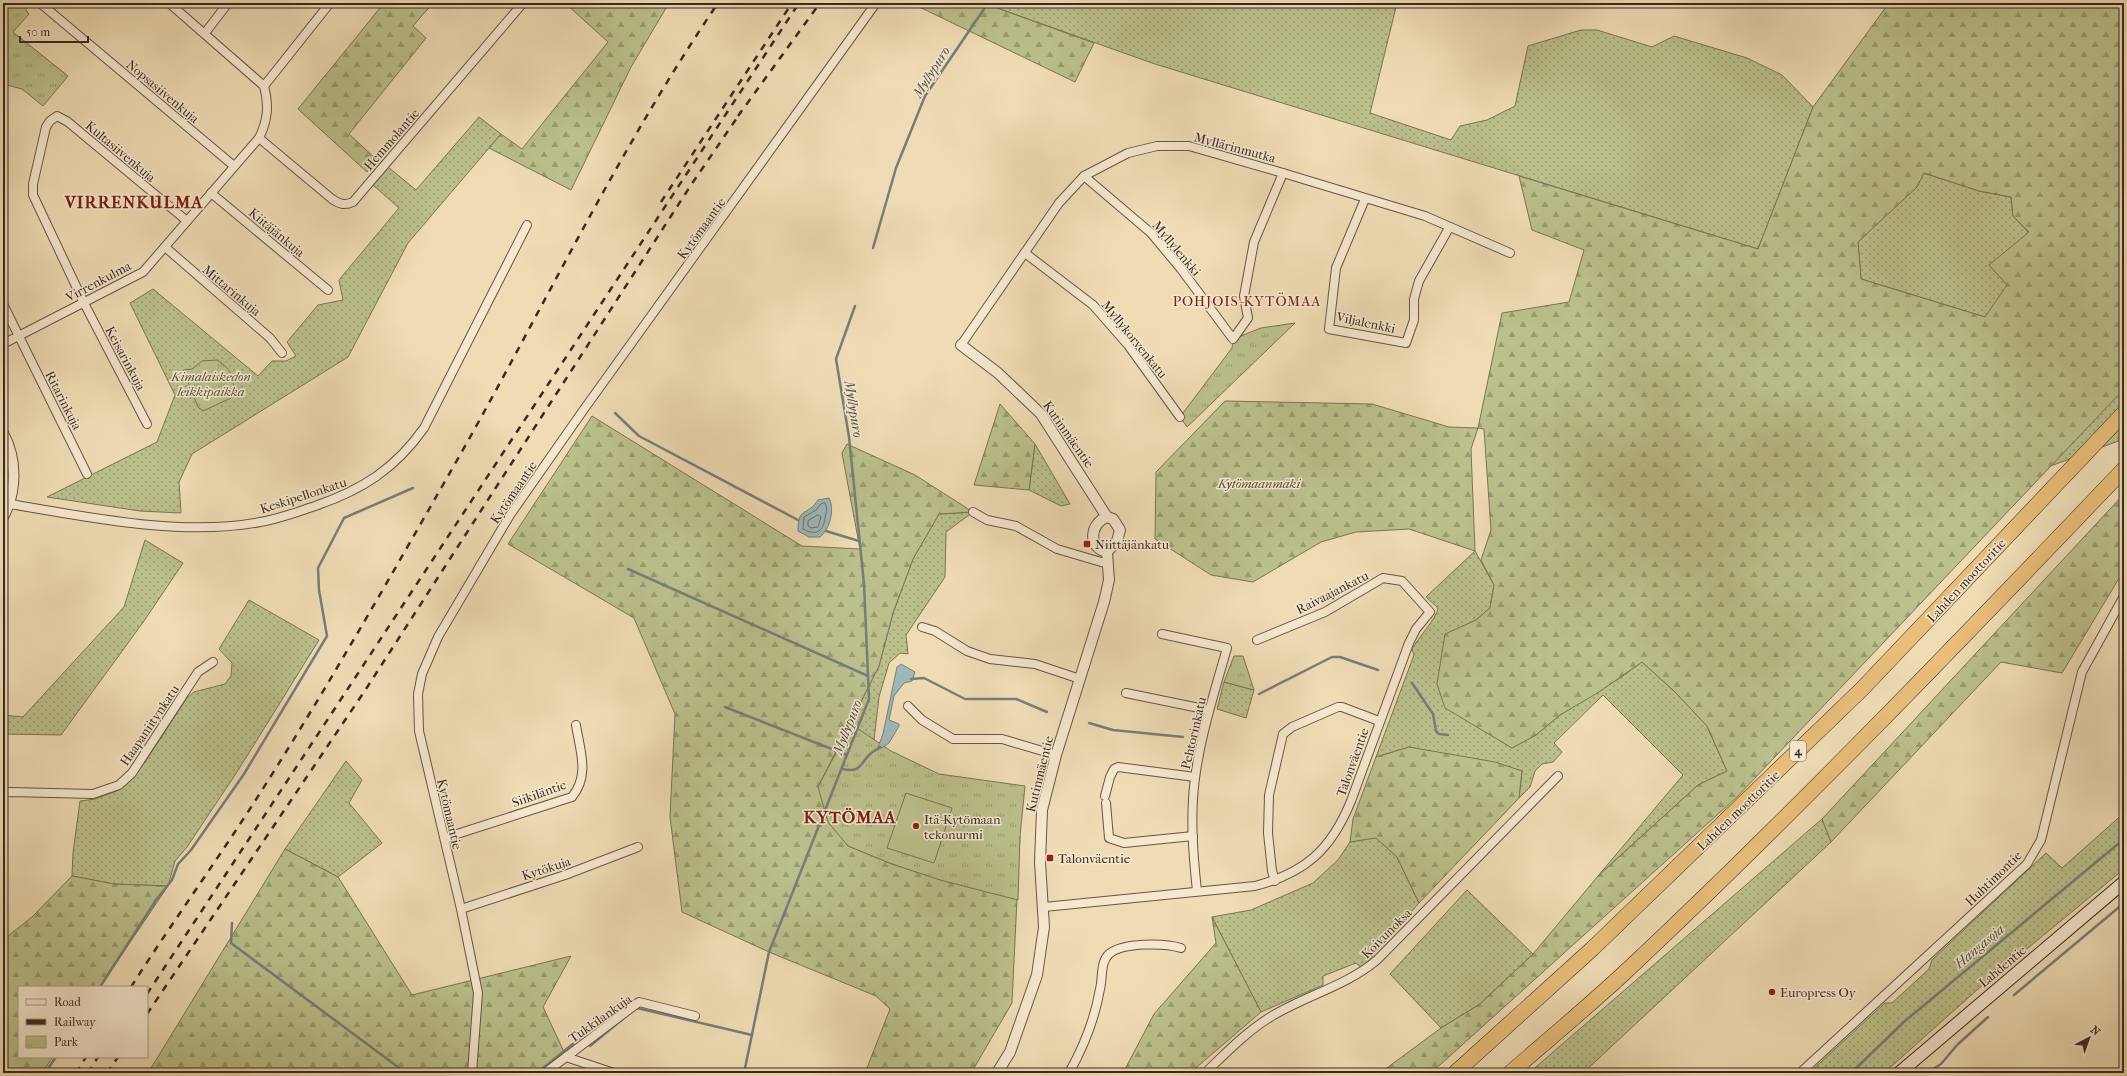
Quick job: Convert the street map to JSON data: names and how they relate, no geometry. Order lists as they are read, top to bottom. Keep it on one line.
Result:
{"streets":{"highway":["Lahden moottoritie","4"],"main road":["Lahdentie"],"street":["Nopsasiivenkuja","Hemmolantie","Myllärinmutka","Kultasiivenkuja","Kytömaantie","Kiitäjänkuja","Myllylenkki","Virrenkulma","Mittarinkuja","Viljalenkki","Myllykorvenkatu","Keisarinkuja","Ritarinkuja","Kutinmäentie","Keskipellonkatu","Raivaajankatu","Haapaniitynkatu","Pehtorinkatu","Talonväentie","Siikiläntie","Kytökuja","Huhtimontie","Koivunoksa","Tukkilankuja"]},"crossings":[["Nopsasiivenkuja","Virrenkulma"],["Hemmolantie","Virrenkulma"],["Myllärinmutka","Myllylenkki"],["Myllärinmutka","Viljalenkki"],["Myllärinmutka","Myllykorvenkatu"],["Myllärinmutka","Kutinmäentie"],["Kultasiivenkuja","Virrenkulma"],["Kultasiivenkuja","Keisarinkuja"],["Kytömaantie","Siikiläntie"],["Kytömaantie","Kytökuja"],["Kiitäjänkuja","Virrenkulma"],["Virrenkulma","Mittarinkuja"],["Virrenkulma","Keisarinkuja"],["Virrenkulma","Ritarinkuja"],["Kutinmäentie","Talonväentie"],["Raivaajankatu","Talonväentie"],["Pehtorinkatu","Talonväentie"]],"districts":["VIRRENKULMA","POHJOIS-KYTÖMAA","KYTÖMAA"],"water":["Myllypuro","Hangasoja"],"parks":["Kimalaiskedon leikkipaikka","Kytömaanmäki"],"places":{"transit":["Niittäjänkatu","Talonväentie"],"other":["Itä-Kytömaan tekonurmi","Europress Oy"]},"legend":["Road","Railway","Park"],"scale_bar":"50 m","north":"top right"}
